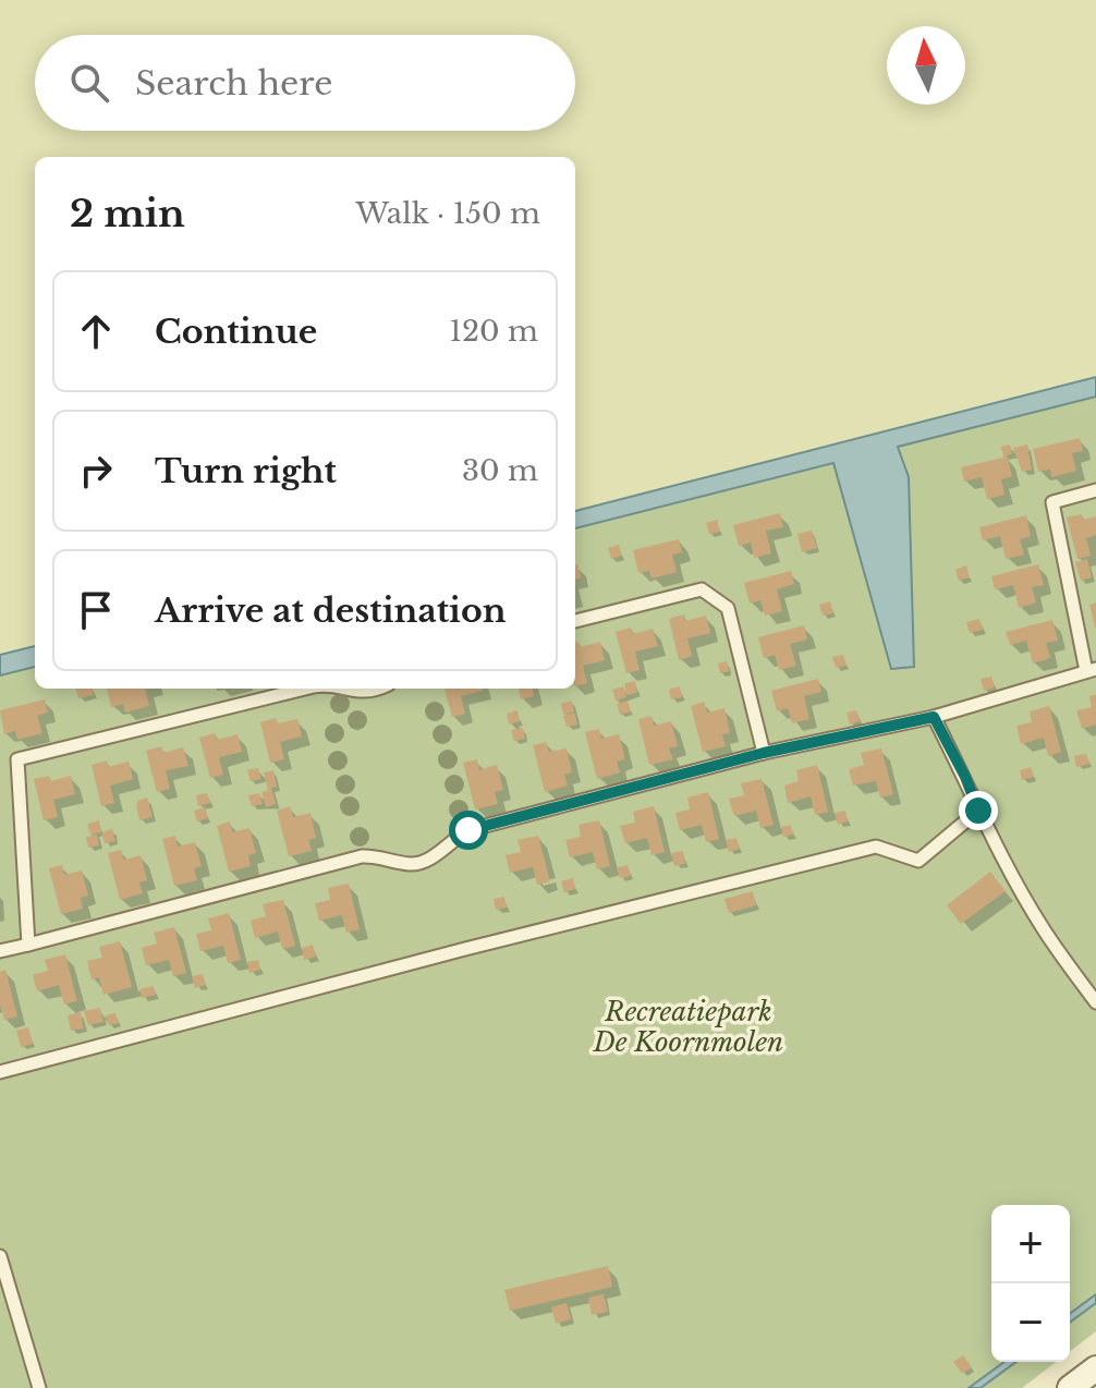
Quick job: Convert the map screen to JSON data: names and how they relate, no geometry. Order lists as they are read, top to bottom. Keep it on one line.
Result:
{"parks":["Recreatiepark De Koornmolen"],"north":"top","page":{"search":"Search here","heading":["2 min","Walk · 150 m"],"list":[["Continue","120 m"],["Turn right","30 m"],"Arrive at destination"],"map_buttons":["+","−"]}}
